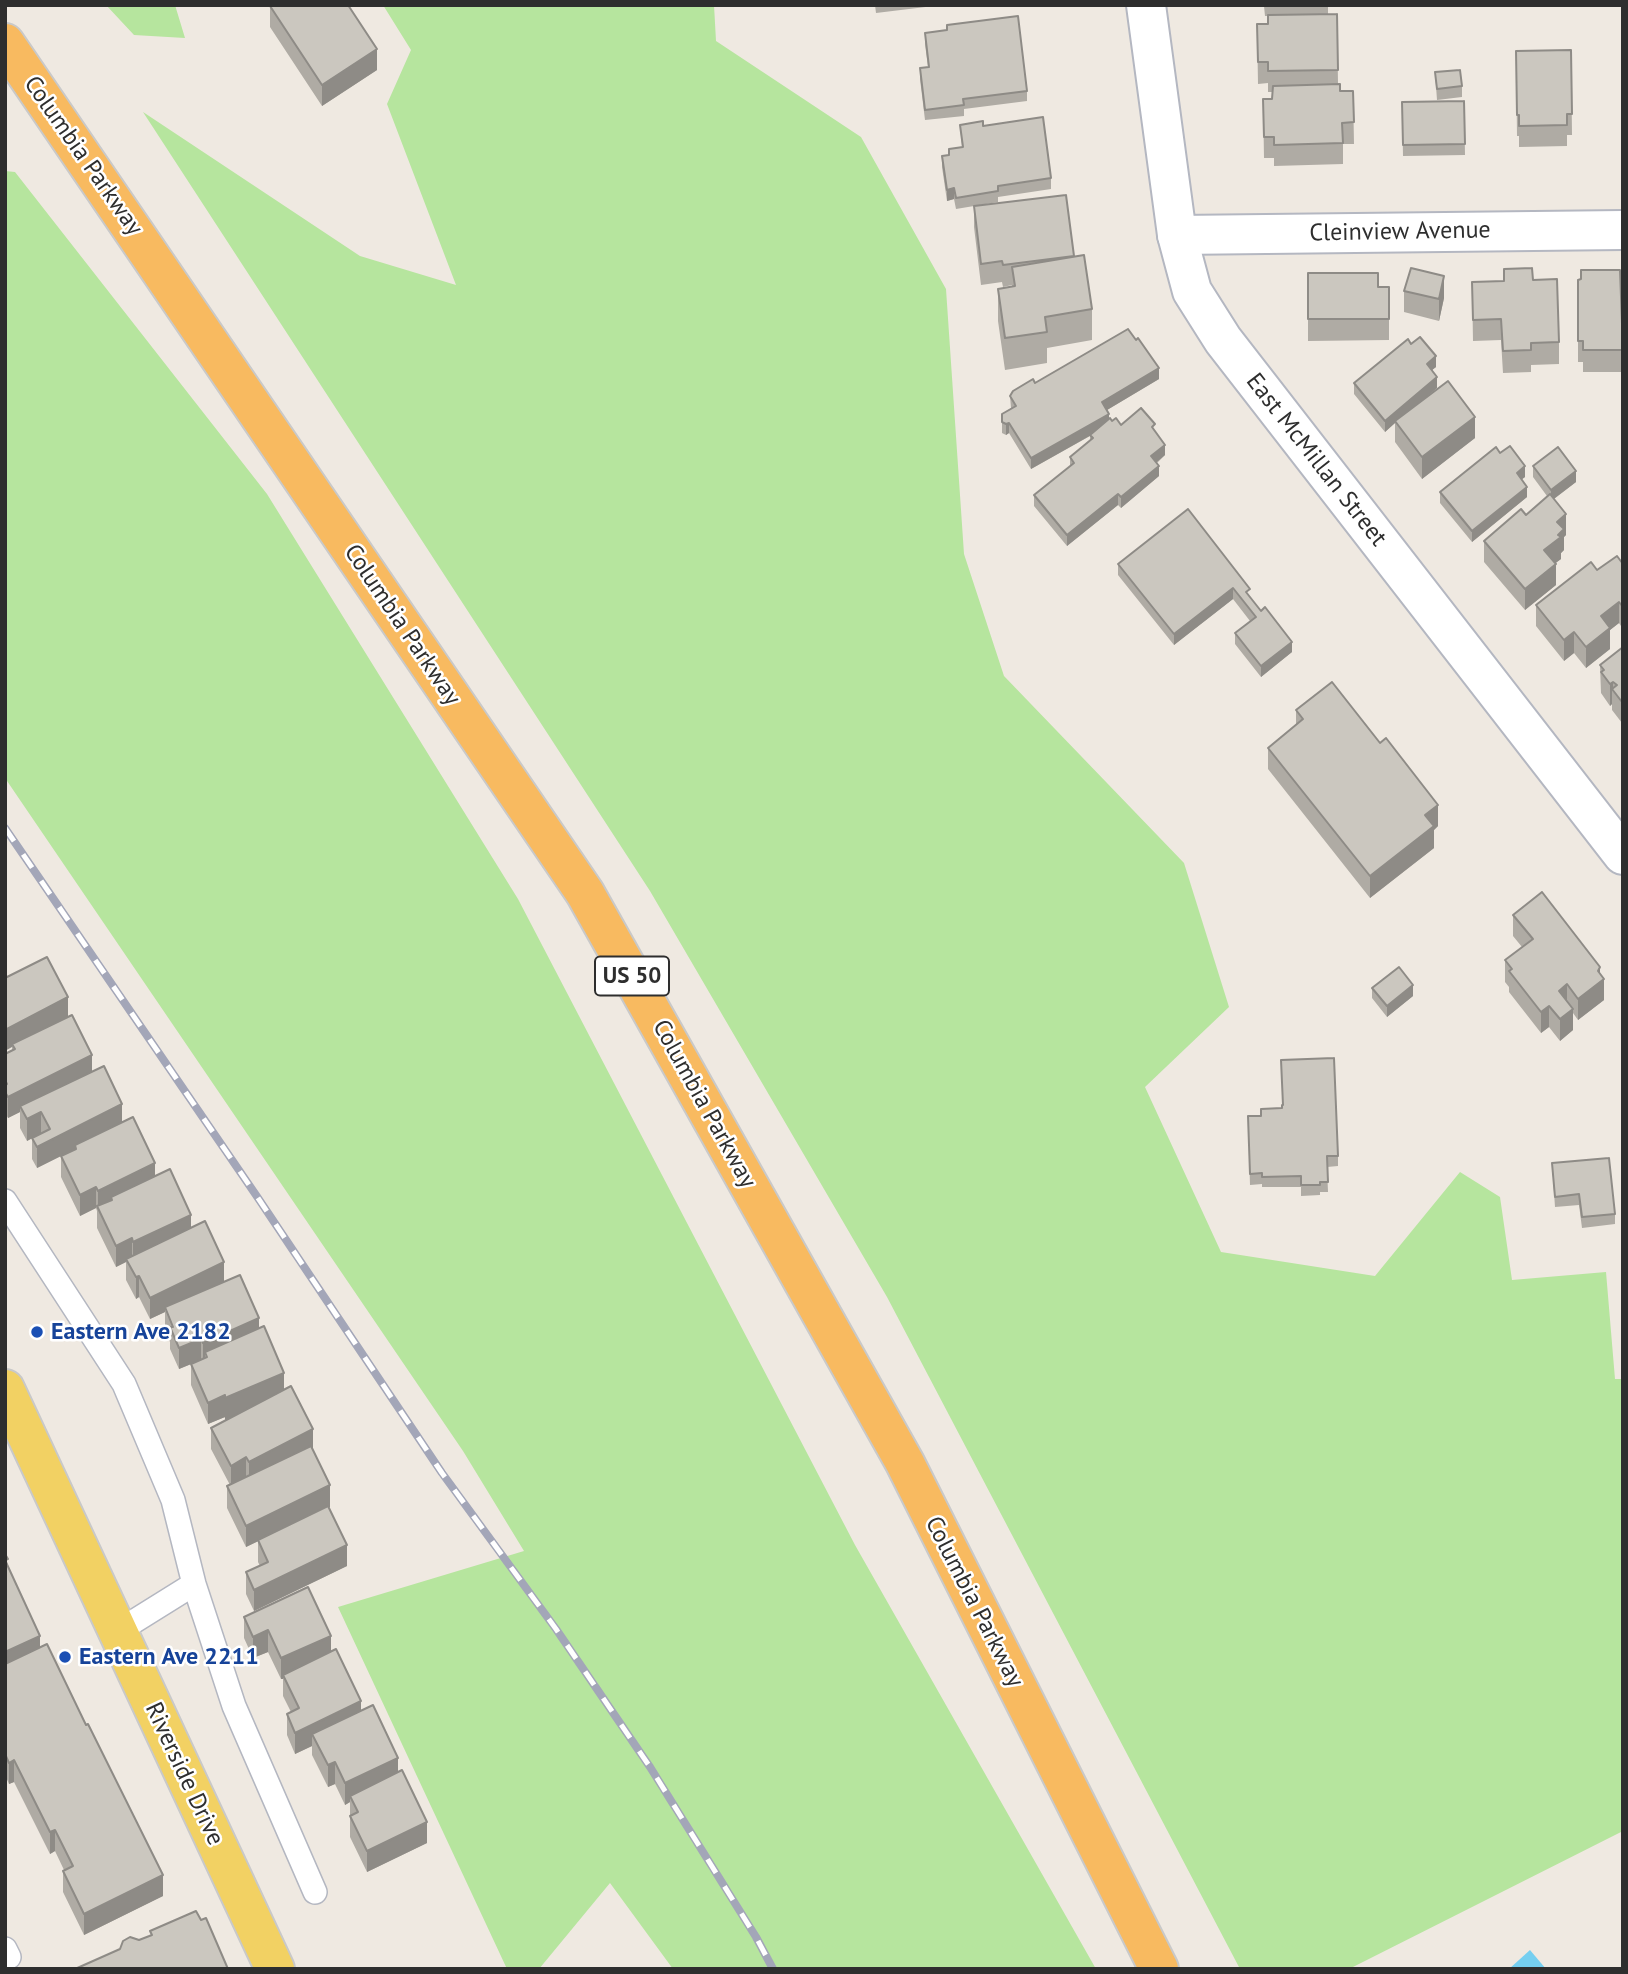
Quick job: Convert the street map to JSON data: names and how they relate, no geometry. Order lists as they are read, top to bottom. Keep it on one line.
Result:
{"streets":{"highway":["Columbia Parkway","US 50"],"main road":["Riverside Drive"],"street":["Cleinview Avenue","East McMillan Street"]},"crossings":[["Cleinview Avenue","East McMillan Street"]],"places":["Eastern Ave 2182","Eastern Ave 2211"]}
